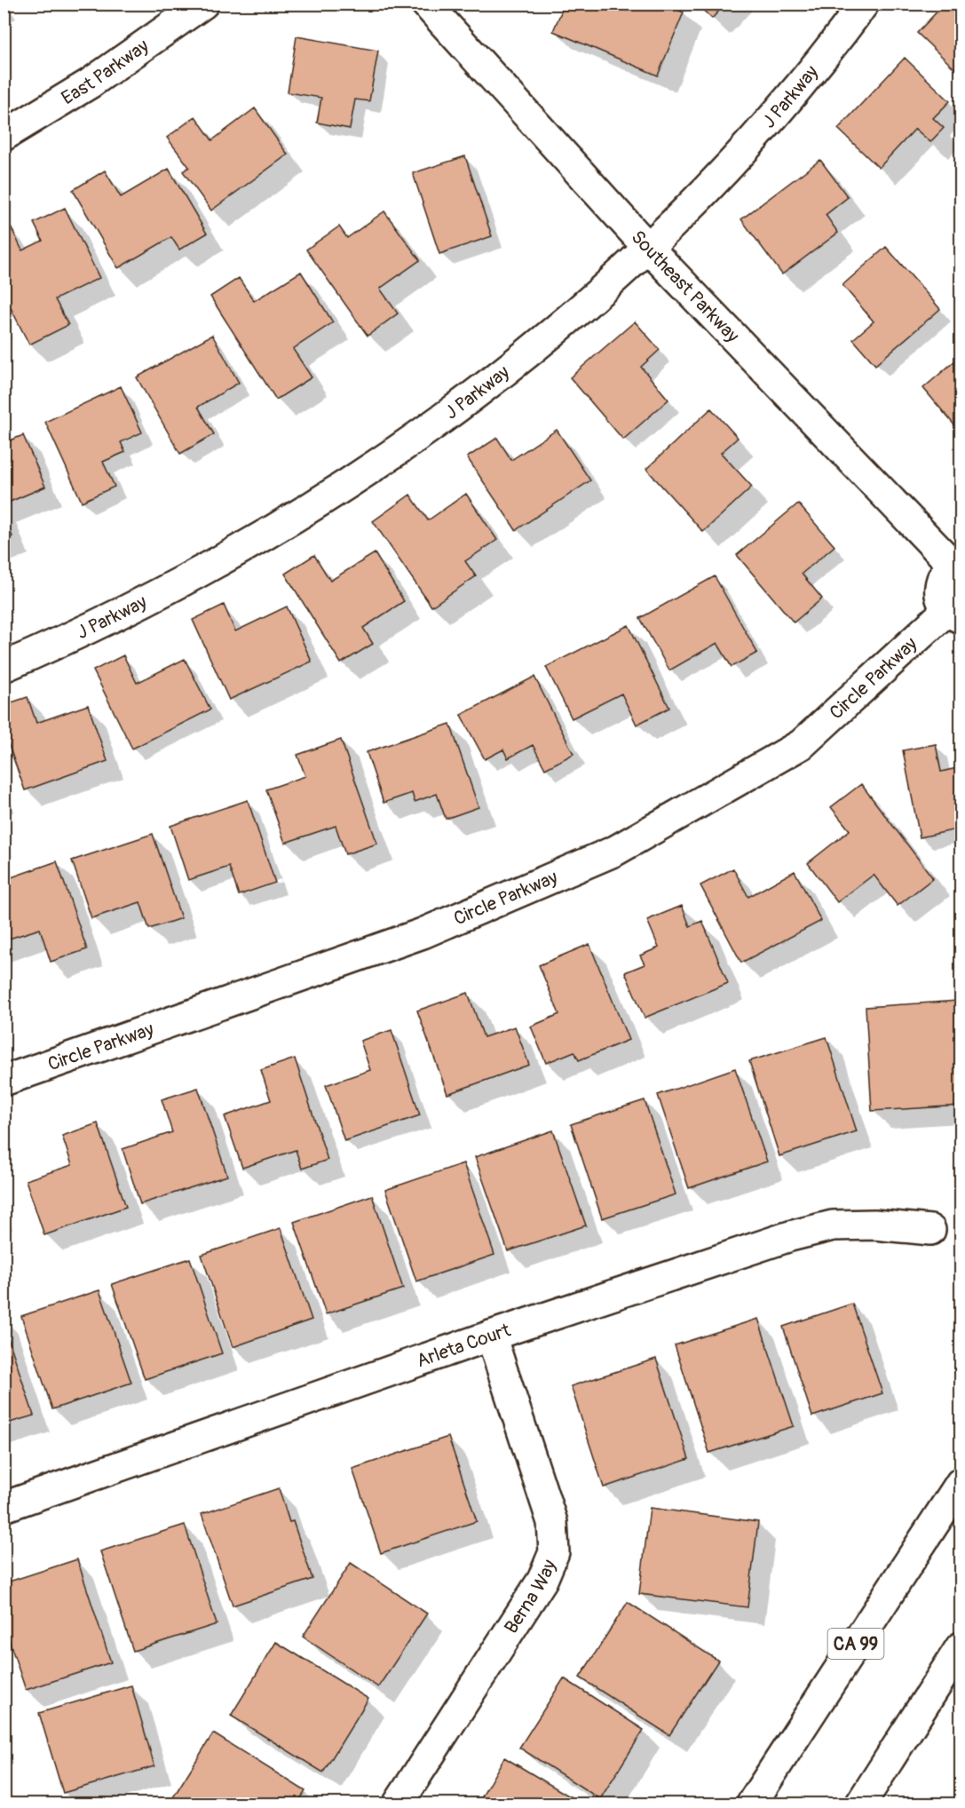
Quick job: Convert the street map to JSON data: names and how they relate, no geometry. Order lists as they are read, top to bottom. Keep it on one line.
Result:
{"streets":{"main road":["East Parkway","J Parkway","Southeast Parkway","Circle Parkway","Arleta Court","Berna Way","CA 99"]},"crossings":[["J Parkway","Southeast Parkway"],["Arleta Court","Berna Way"]]}
